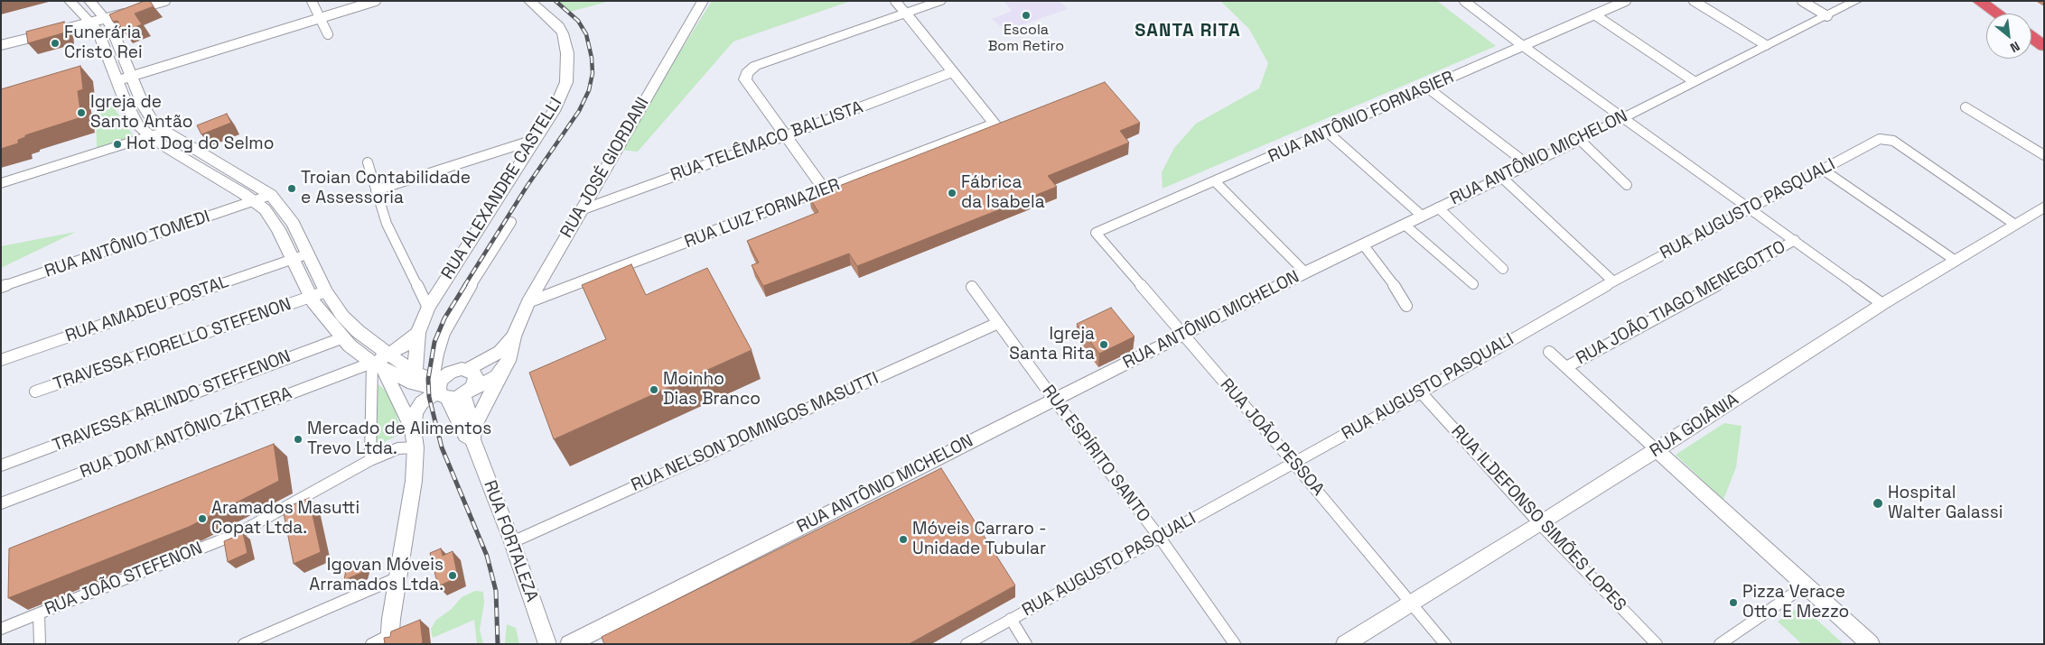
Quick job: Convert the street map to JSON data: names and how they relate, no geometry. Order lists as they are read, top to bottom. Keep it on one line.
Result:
{"streets":{"main road":["RUA ANTÔNIO MICHELON","RUA JOSÉ GIORDANI","RUA ALEXANDRE CASTELLI","RUA LUIZ FORNAZIER","RUA GOIÂNIA","RUA FORTALEZA"],"street":["RUA ANTÔNIO FORNASIER","RUA TELÊMACO BALLISTA","RUA AUGUSTO PASQUALI","RUA ANTÔNIO TOMEDI","RUA JOÃO TIAGO MENEGOTTO","RUA AMADEU POSTAL","TRAVESSA FIORELLO STEFENON","TRAVESSA ARLINDO STEFFENON","RUA NELSON DOMINGOS MASUTTI","RUA DOM ANTÔNIO ZÁTTERA","RUA JOÃO PESSOA","RUA ESPÍRITO SANTO","RUA ILDEFONSO SIMÕES LOPES","RUA JOÃO STEFENON"]},"crossings":[["RUA ANTÔNIO FORNASIER","RUA JOÃO PESSOA"],["RUA TELÊMACO BALLISTA","RUA JOSÉ GIORDANI"],["RUA TELÊMACO BALLISTA","RUA LUIZ FORNAZIER"],["RUA ANTÔNIO MICHELON","RUA JOÃO PESSOA"],["RUA ANTÔNIO MICHELON","RUA ESPÍRITO SANTO"],["RUA JOSÉ GIORDANI","RUA LUIZ FORNAZIER"],["RUA JOSÉ GIORDANI","RUA FORTALEZA"],["RUA ALEXANDRE CASTELLI","RUA DOM ANTÔNIO ZÁTTERA"],["RUA AUGUSTO PASQUALI","RUA GOIÂNIA"],["RUA AUGUSTO PASQUALI","RUA JOÃO PESSOA"],["RUA AUGUSTO PASQUALI","RUA ESPÍRITO SANTO"],["RUA AUGUSTO PASQUALI","RUA ILDEFONSO SIMÕES LOPES"],["RUA GOIÂNIA","RUA JOÃO PESSOA"],["RUA GOIÂNIA","RUA ILDEFONSO SIMÕES LOPES"],["RUA NELSON DOMINGOS MASUTTI","RUA ESPÍRITO SANTO"],["RUA NELSON DOMINGOS MASUTTI","RUA FORTALEZA"]],"districts":["SANTA RITA"],"places":["Escola Bom Retiro","Funerária Cristo Rei","Igreja de Santo Antão","Hot Dog do Selmo","Troian Contabilidade e Assessoria","Fábrica da Isabela","Igreja Santa Rita","Moinho Dias Branco","Mercado de Alimentos Trevo Ltda.","Hospital Walter Galassi","Aramados Masutti Copat Ltda.","Móveis Carraro - Unidade Tubular","Igovan Móveis Arramados Ltda.","Pizza Verace Otto E Mezzo"],"north":"bottom right"}
